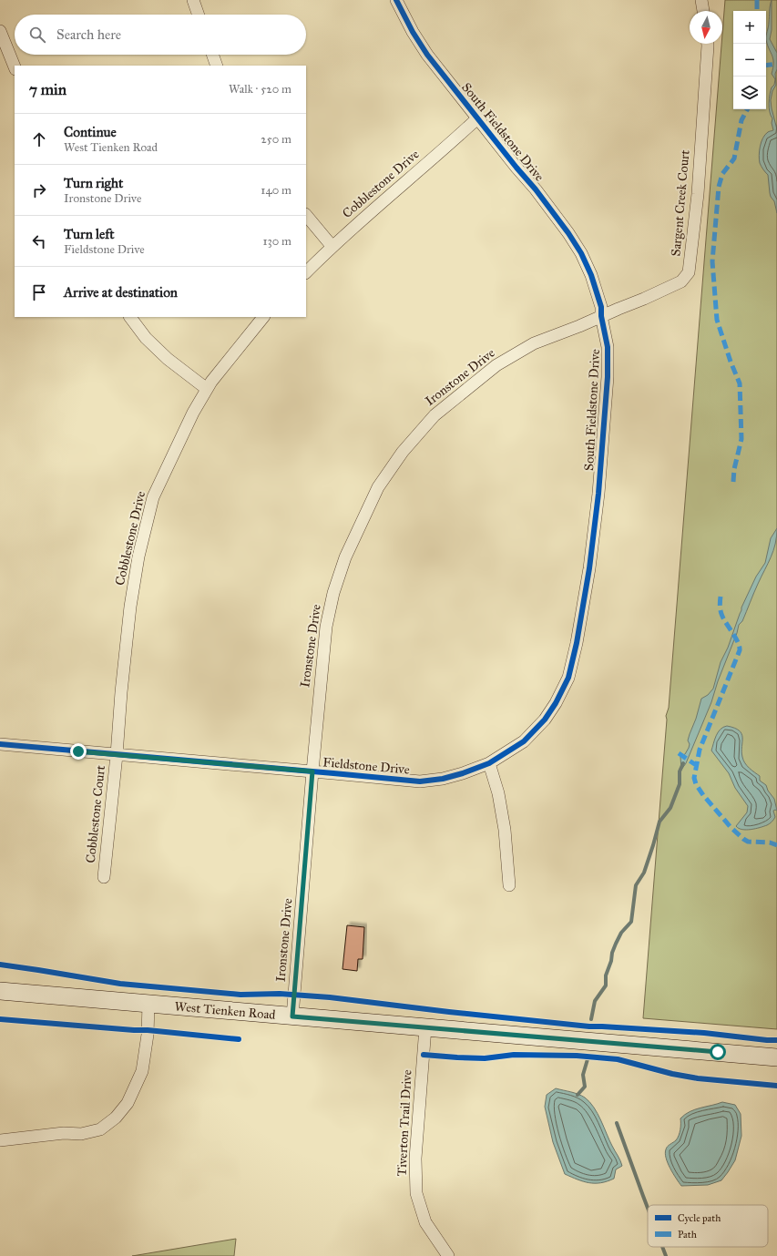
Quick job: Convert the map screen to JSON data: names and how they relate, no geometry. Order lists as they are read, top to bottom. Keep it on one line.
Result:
{"streets":{"street":["South Fieldstone Drive","Cobblestone Drive","Sargent Creek Court","Ironstone Drive","Fieldstone Drive","Cobblestone Court","West Tienken Road","Tiverton Trail Drive"]},"crossings":[["South Fieldstone Drive","Cobblestone Drive"],["South Fieldstone Drive","Sargent Creek Court"],["South Fieldstone Drive","Ironstone Drive"],["South Fieldstone Drive","Fieldstone Drive"],["Cobblestone Drive","Fieldstone Drive"],["Cobblestone Drive","Cobblestone Court"],["Sargent Creek Court","Ironstone Drive"],["Ironstone Drive","Fieldstone Drive"],["Ironstone Drive","West Tienken Road"],["Fieldstone Drive","Cobblestone Court"],["West Tienken Road","Tiverton Trail Drive"]],"legend":["Cycle path","Path"],"north":"bottom","page":{"map_buttons":["+","−"],"search":"Search here","heading":["7 min","Walk · 520 m"],"list":[["Continue","West Tienken Road","250 m"],["Turn right","Ironstone Drive","140 m"],["Turn left","Fieldstone Drive","130 m"],"Arrive at destination"]}}
